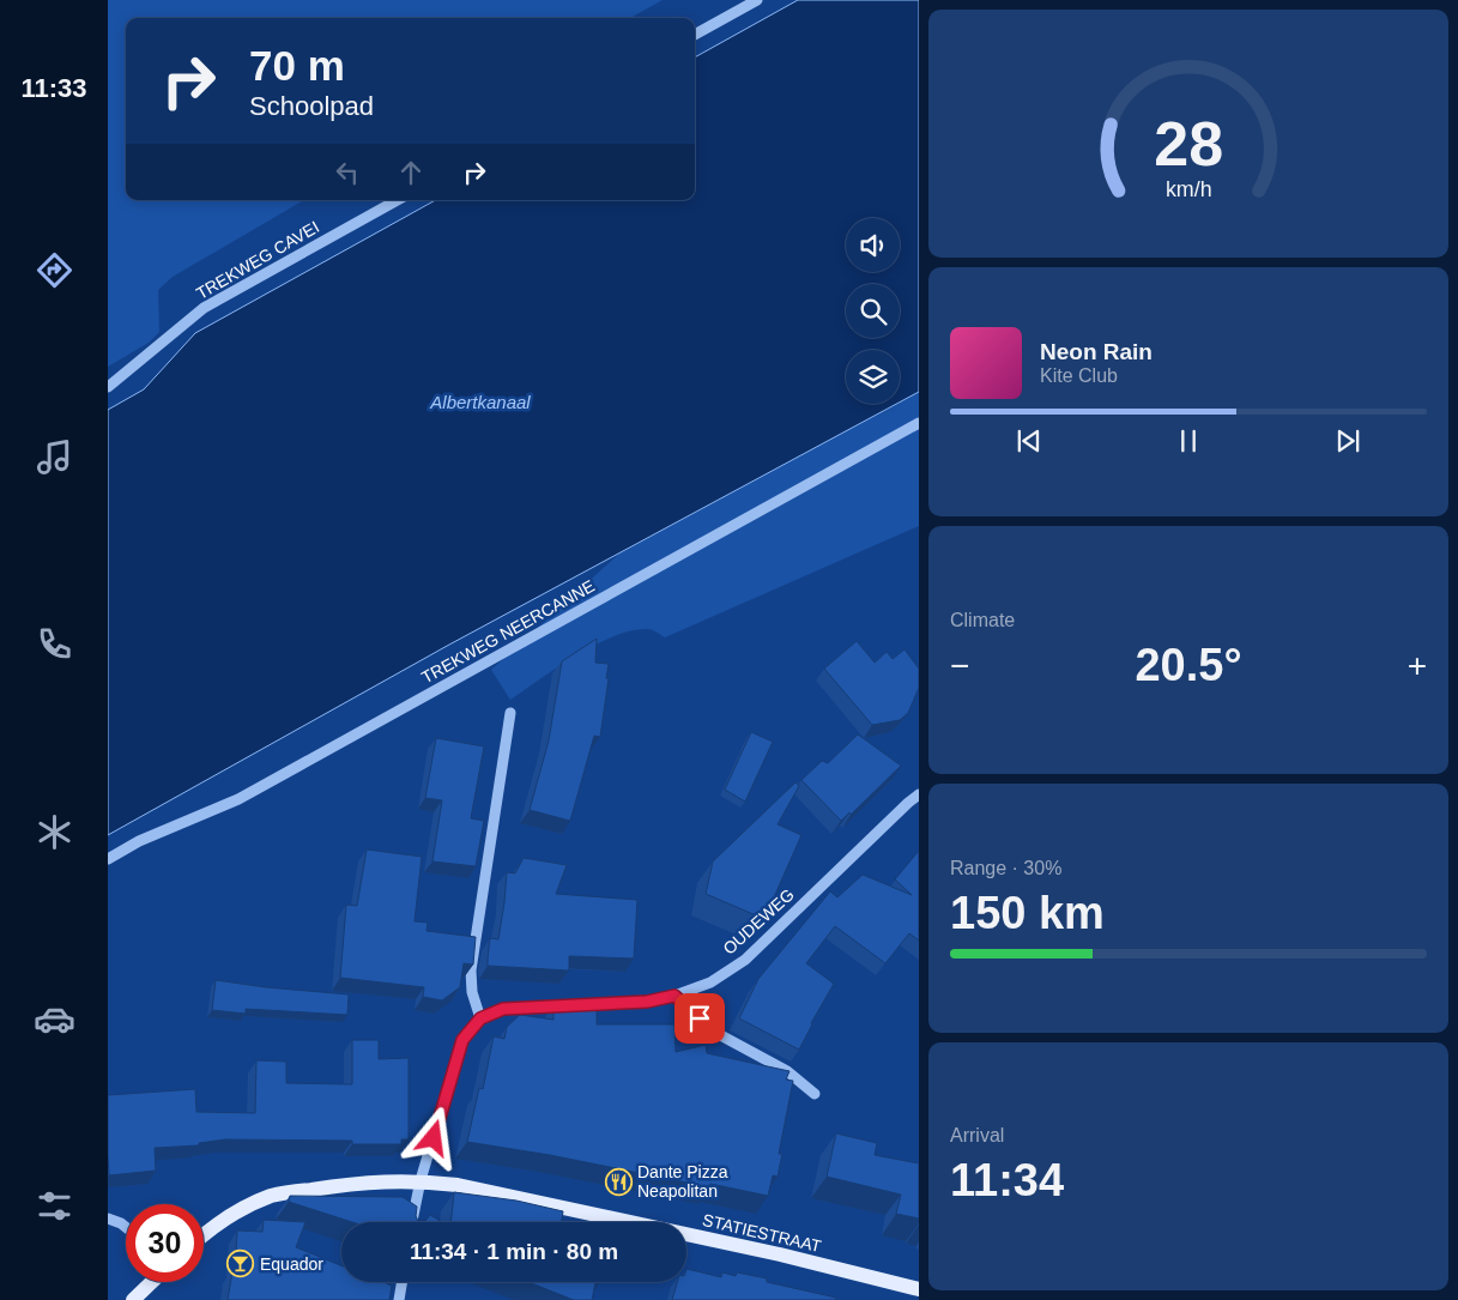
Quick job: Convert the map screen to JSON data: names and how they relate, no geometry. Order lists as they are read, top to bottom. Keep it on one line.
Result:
{"streets":{"main road":["STATIESTRAAT"],"street":["TREKWEG CAVEI","TREKWEG NEERCANNE","OUDEWEG"]},"water":["Albertkanaal"],"places":{"restaurant":["Dante Pizza Neapolitan"],"bar":["Equador"]},"page":{"tabs":"11:33","turn":["70 m","Schoolpad"],"song":["Neon Rain","Kite Club"],"tile":["Climate",["Range · 30%","150 km"],["Arrival","11:34"]],"heat":["−","20.5°","+"],"limit":"30","trip":"11:34 · 1 min · 80 m","gauge":["28","km/h"]}}
